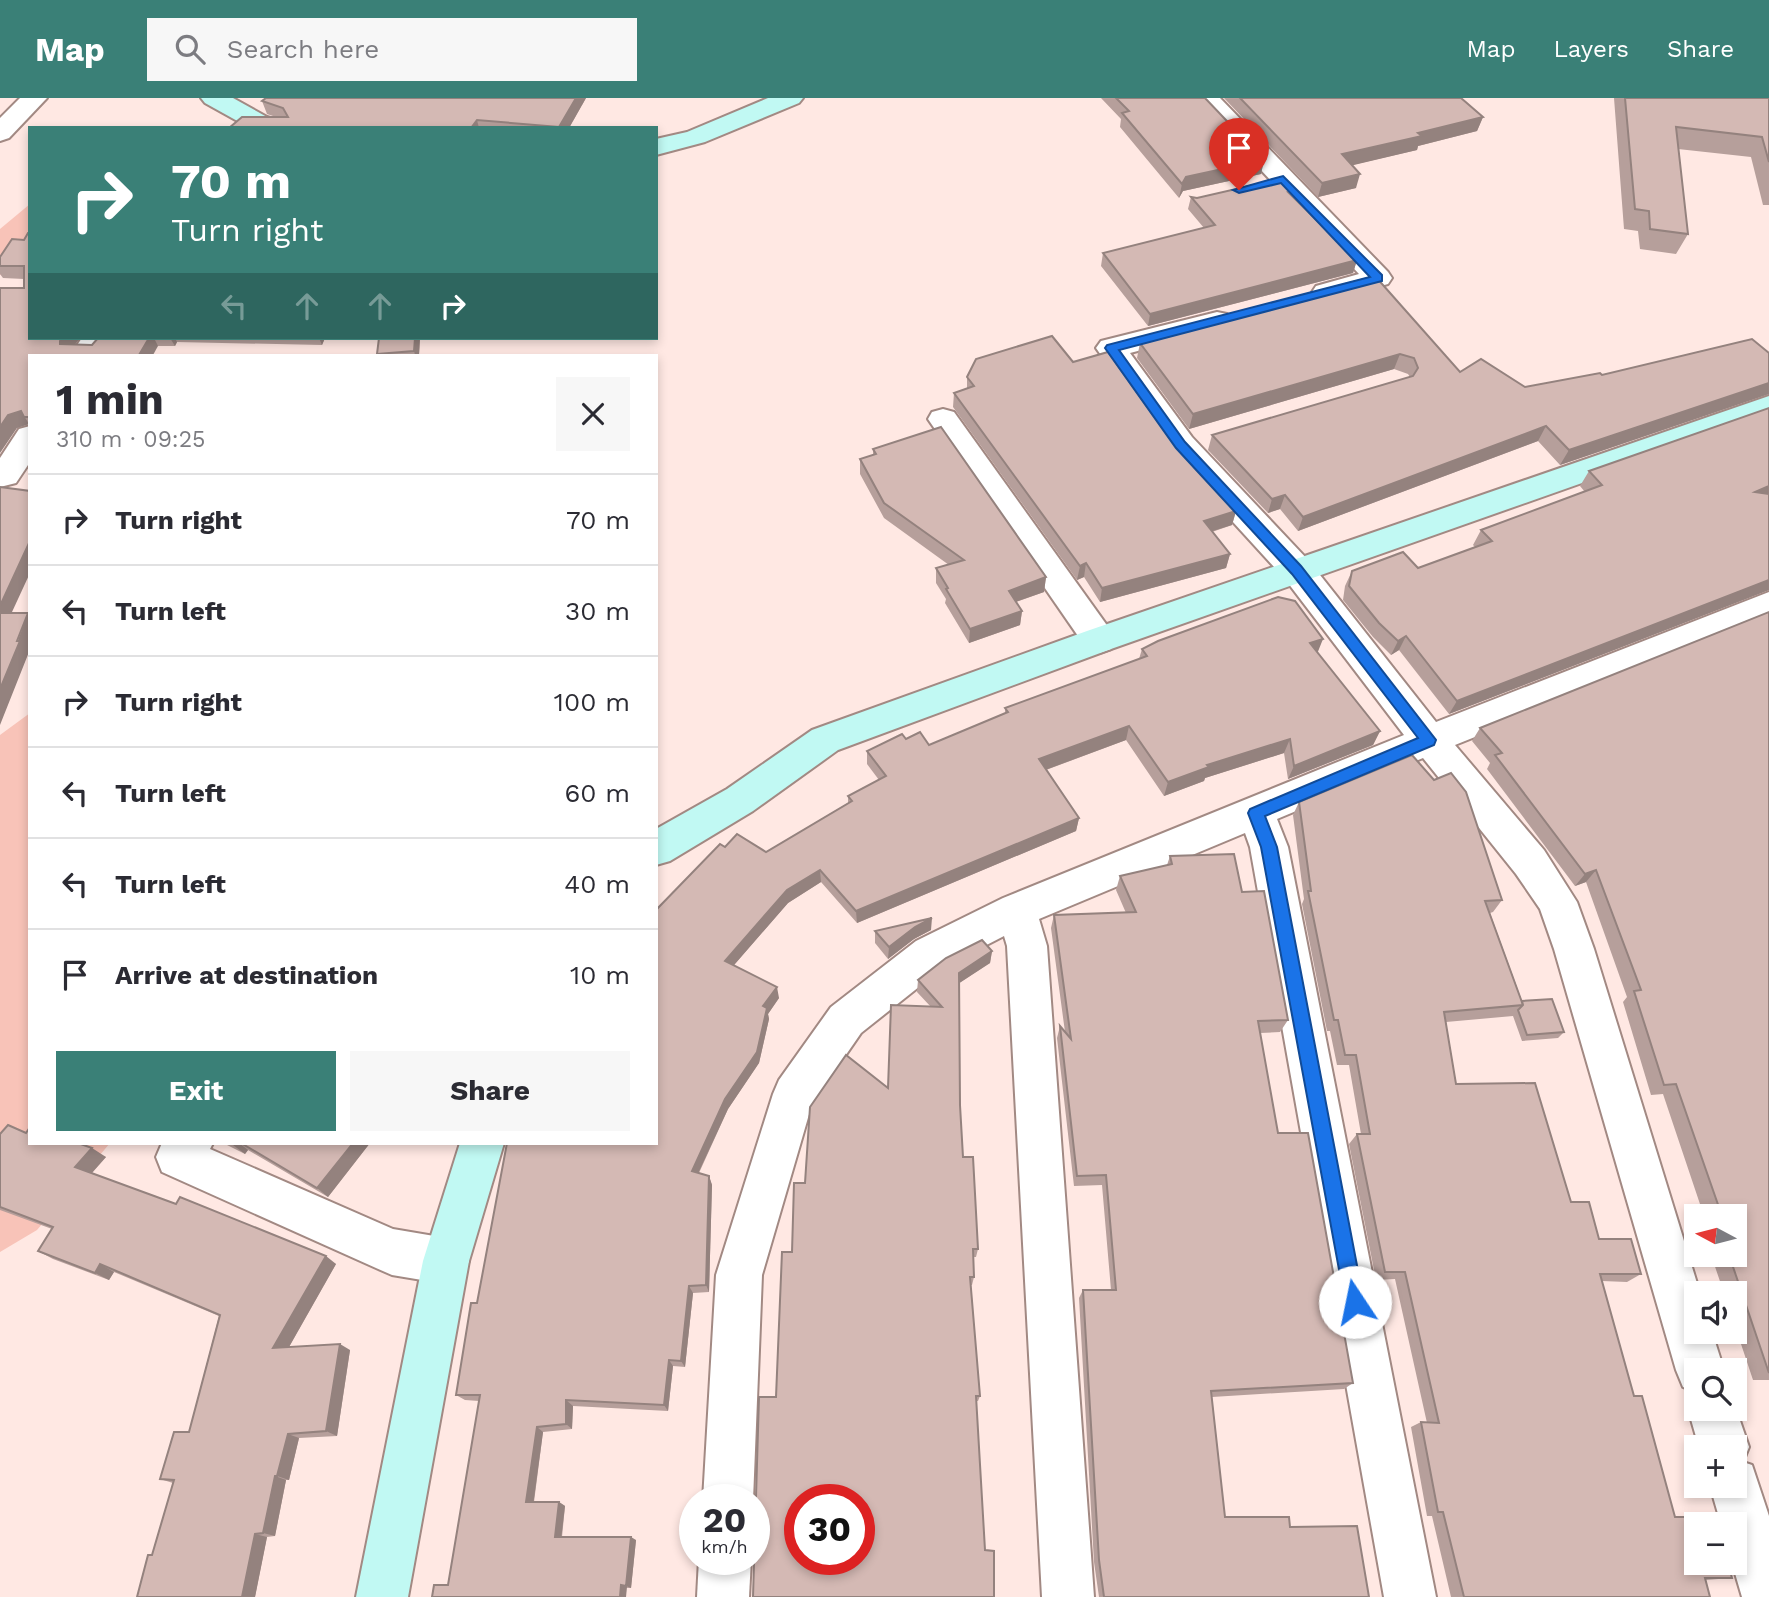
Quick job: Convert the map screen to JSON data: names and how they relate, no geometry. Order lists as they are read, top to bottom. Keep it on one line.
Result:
{"north":"left","page":{"header":"Map","search":"Search here","nav":["Map","Layers","Share"],"turn":["70 m","Turn right"],"heading":["1 min","310 m · 09:25"],"list":[{"name":"Turn right","value":"70 m"},{"name":"Turn left","value":"30 m"},{"name":"Turn right","value":"100 m"},{"name":"Turn left","value":"60 m"},{"name":"Turn left","value":"40 m"},{"name":"Arrive at destination","value":"10 m"}],"buttons":["Exit","Share"],"map_buttons":["+","−"],"speed":"20 km/h","limit":"30"}}
